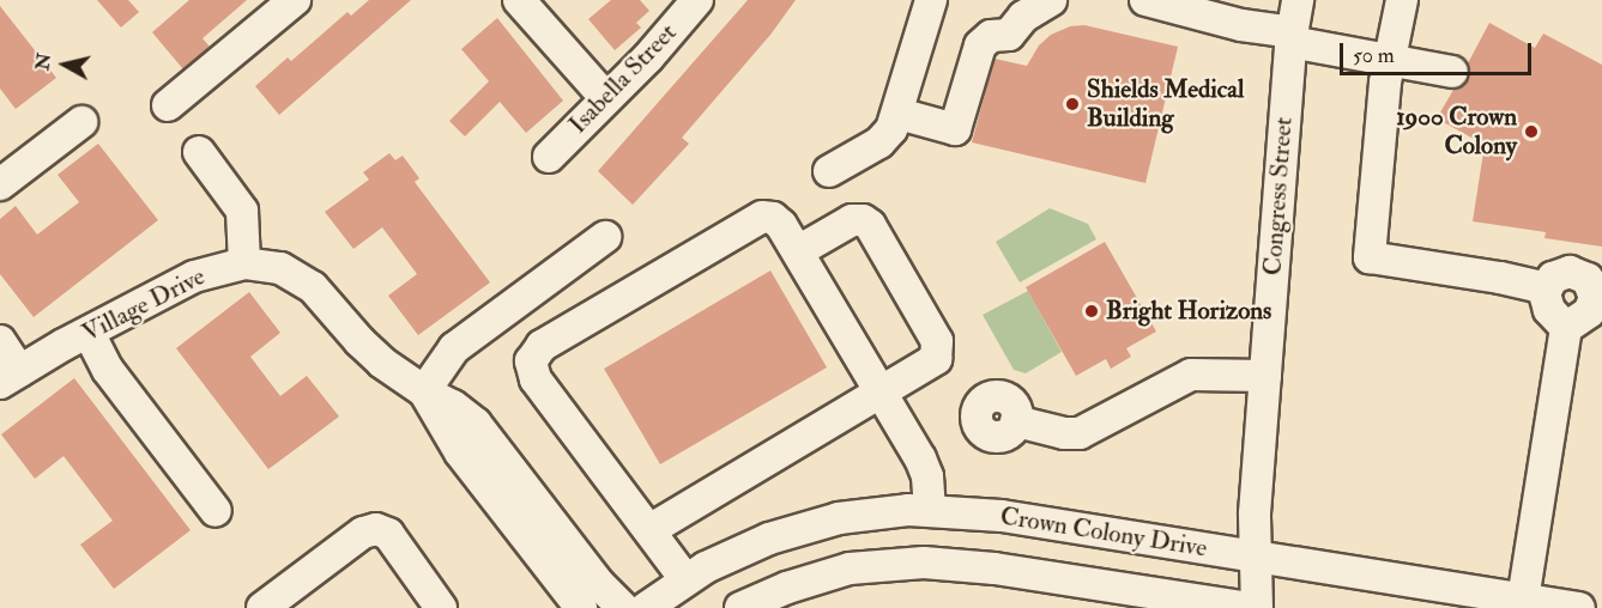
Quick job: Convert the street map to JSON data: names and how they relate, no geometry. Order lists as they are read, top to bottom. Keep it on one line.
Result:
{"streets":{"street":["Isabella Street","Congress Street","Village Drive","Crown Colony Drive"]},"crossings":[["Congress Street","Crown Colony Drive"]],"places":["Shields Medical Building","1900 Crown Colony","Bright Horizons"],"scale_bar":"50 m","north":"left"}
